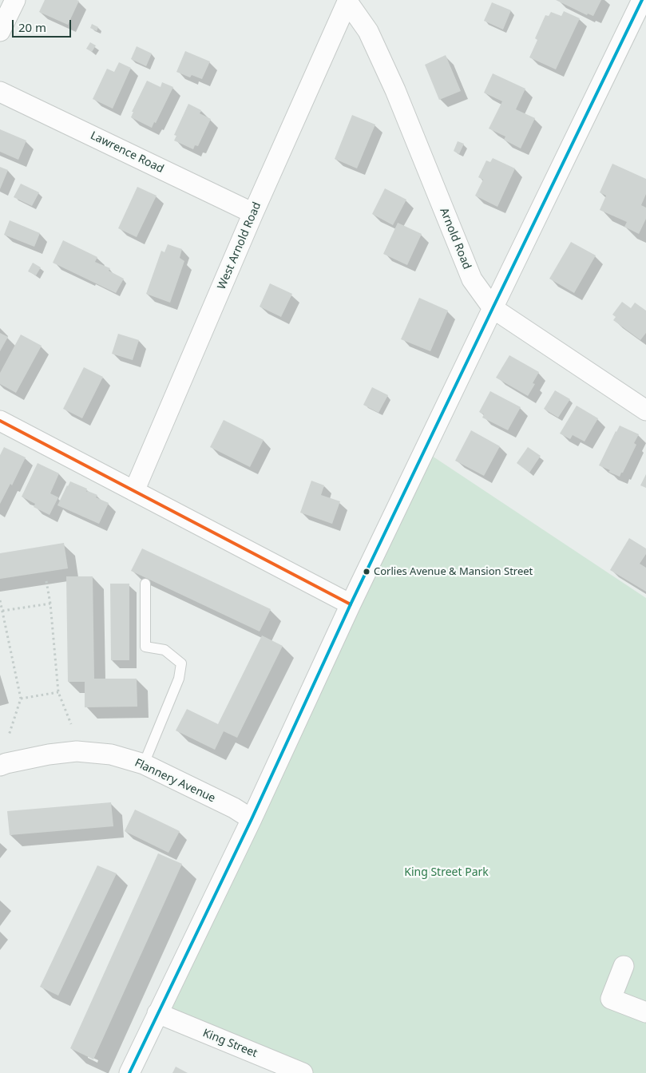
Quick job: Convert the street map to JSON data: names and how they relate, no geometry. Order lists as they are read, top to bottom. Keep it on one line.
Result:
{"streets":{"street":["Lawrence Road","Arnold Road","West Arnold Road","Flannery Avenue","King Street"]},"crossings":[["Lawrence Road","West Arnold Road"],["Arnold Road","West Arnold Road"]],"parks":["King Street Park"],"places":["Corlies Avenue & Mansion Street"],"scale_bar":"20 m"}
